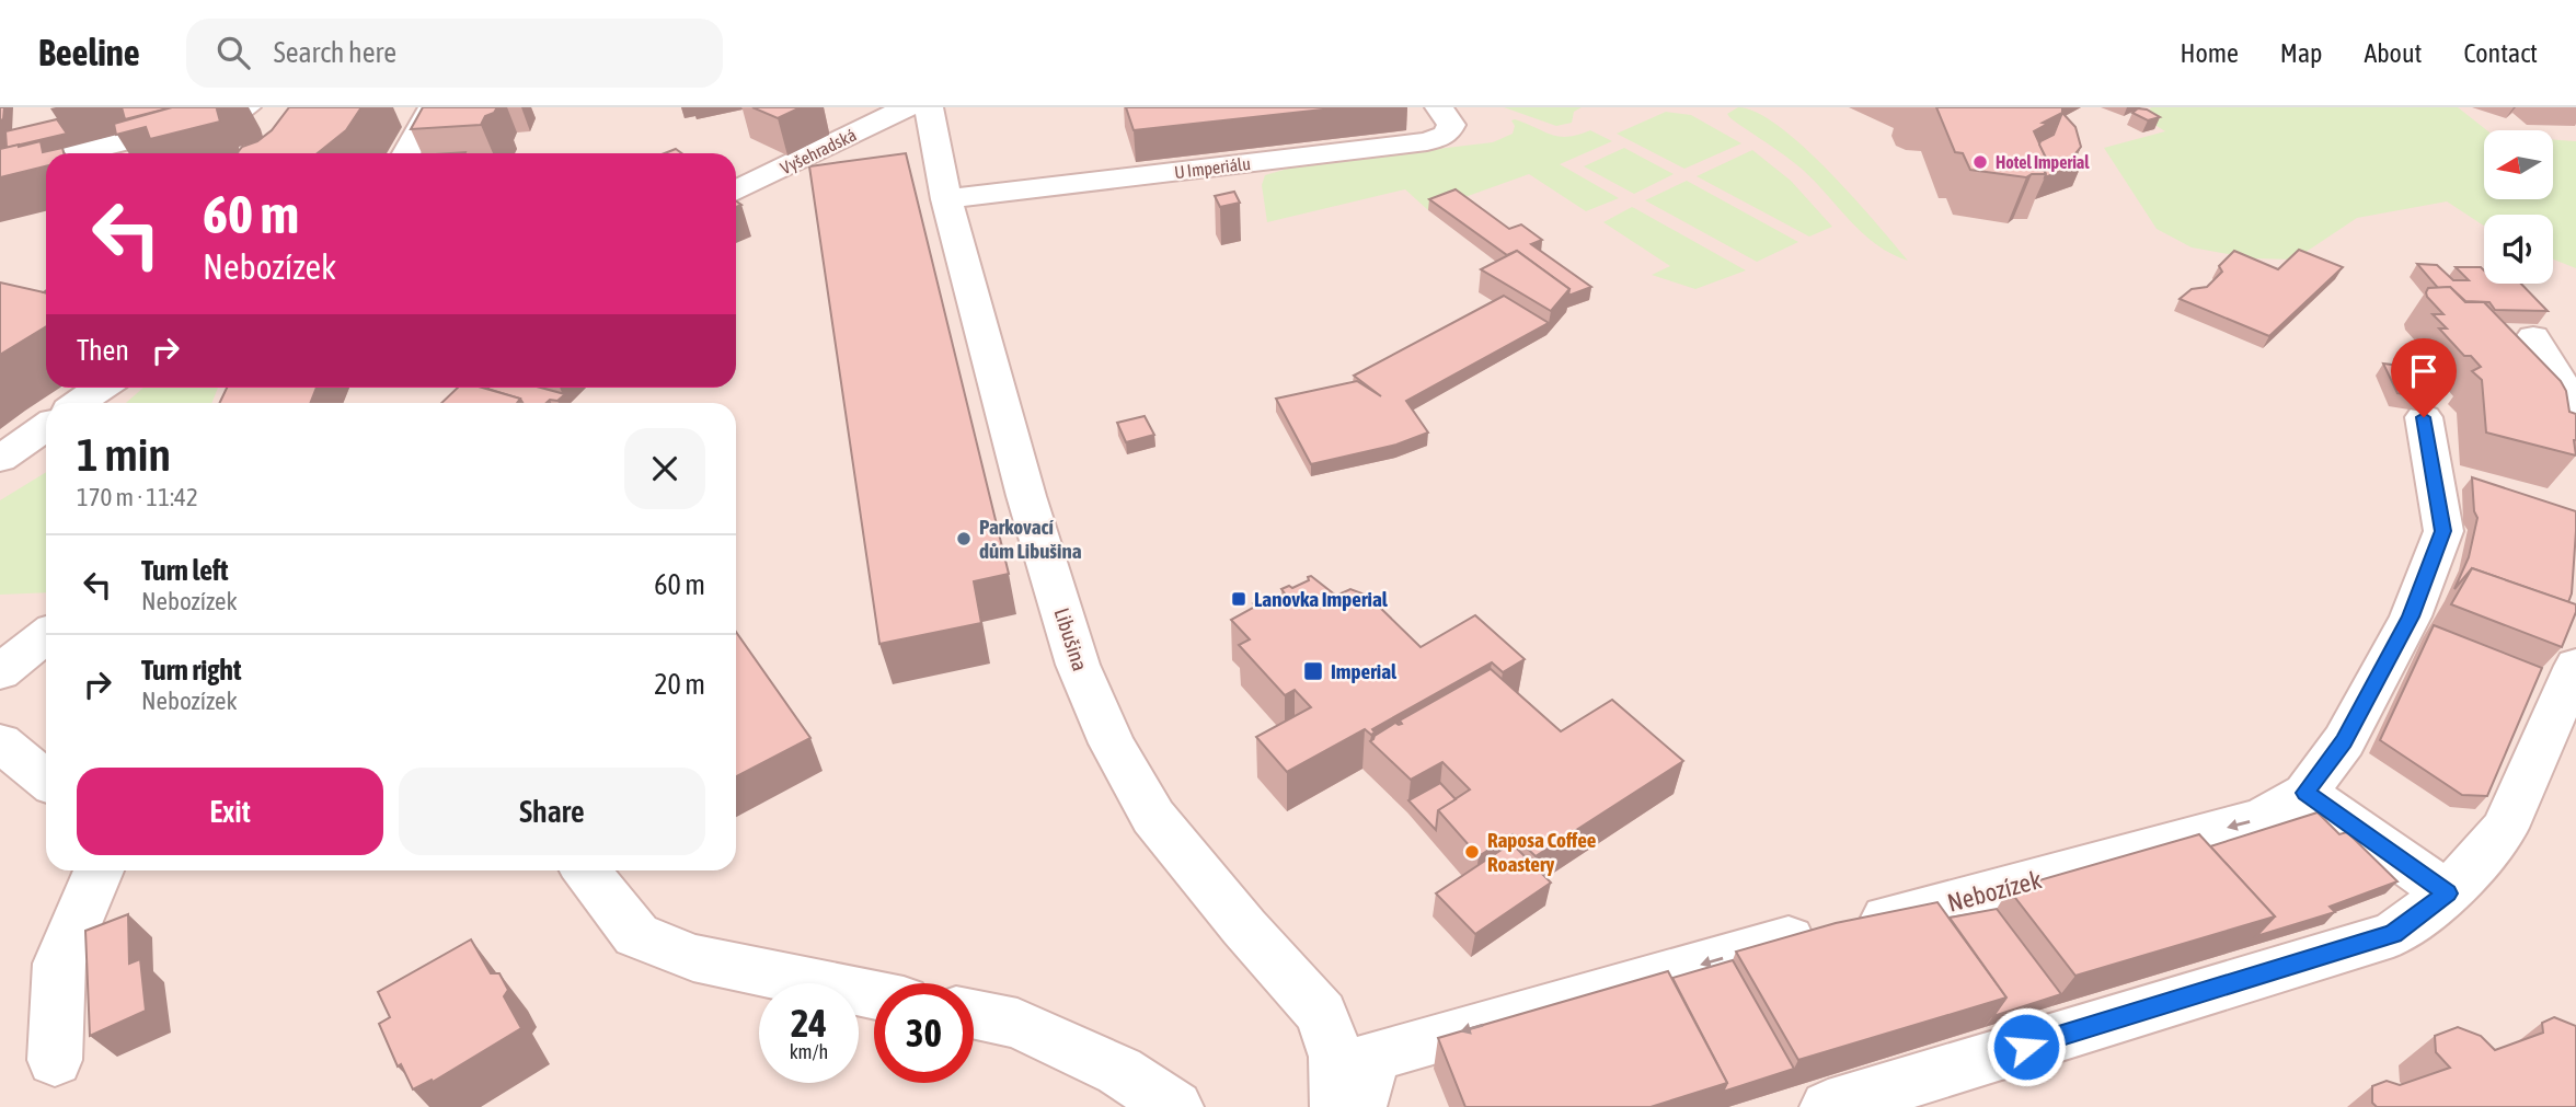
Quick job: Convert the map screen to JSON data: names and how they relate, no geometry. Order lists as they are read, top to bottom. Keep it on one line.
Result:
{"streets":{"street":["Vyšehradská","U Imperiálu","Libušina","Nebozízek"]},"crossings":[["U Imperiálu","Libušina"]],"places":{"other":["Hotel Imperial","Parkovací dům Libušina","Raposa Coffee Roastery"],"transit":["Lanovka Imperial","Imperial"]},"north":"left","page":{"header":"Beeline","search":"Search here","nav":["Home","Map","About","Contact"],"turn":["60 m","Nebozízek"],"then":"Then","heading":["1 min","170 m · 11:42"],"list":[{"name":"Turn left","note":"Nebozízek","value":"60 m"},{"name":"Turn right","note":"Nebozízek","value":"20 m"}],"buttons":["Exit","Share"],"speed":"24 km/h","limit":"30"}}
